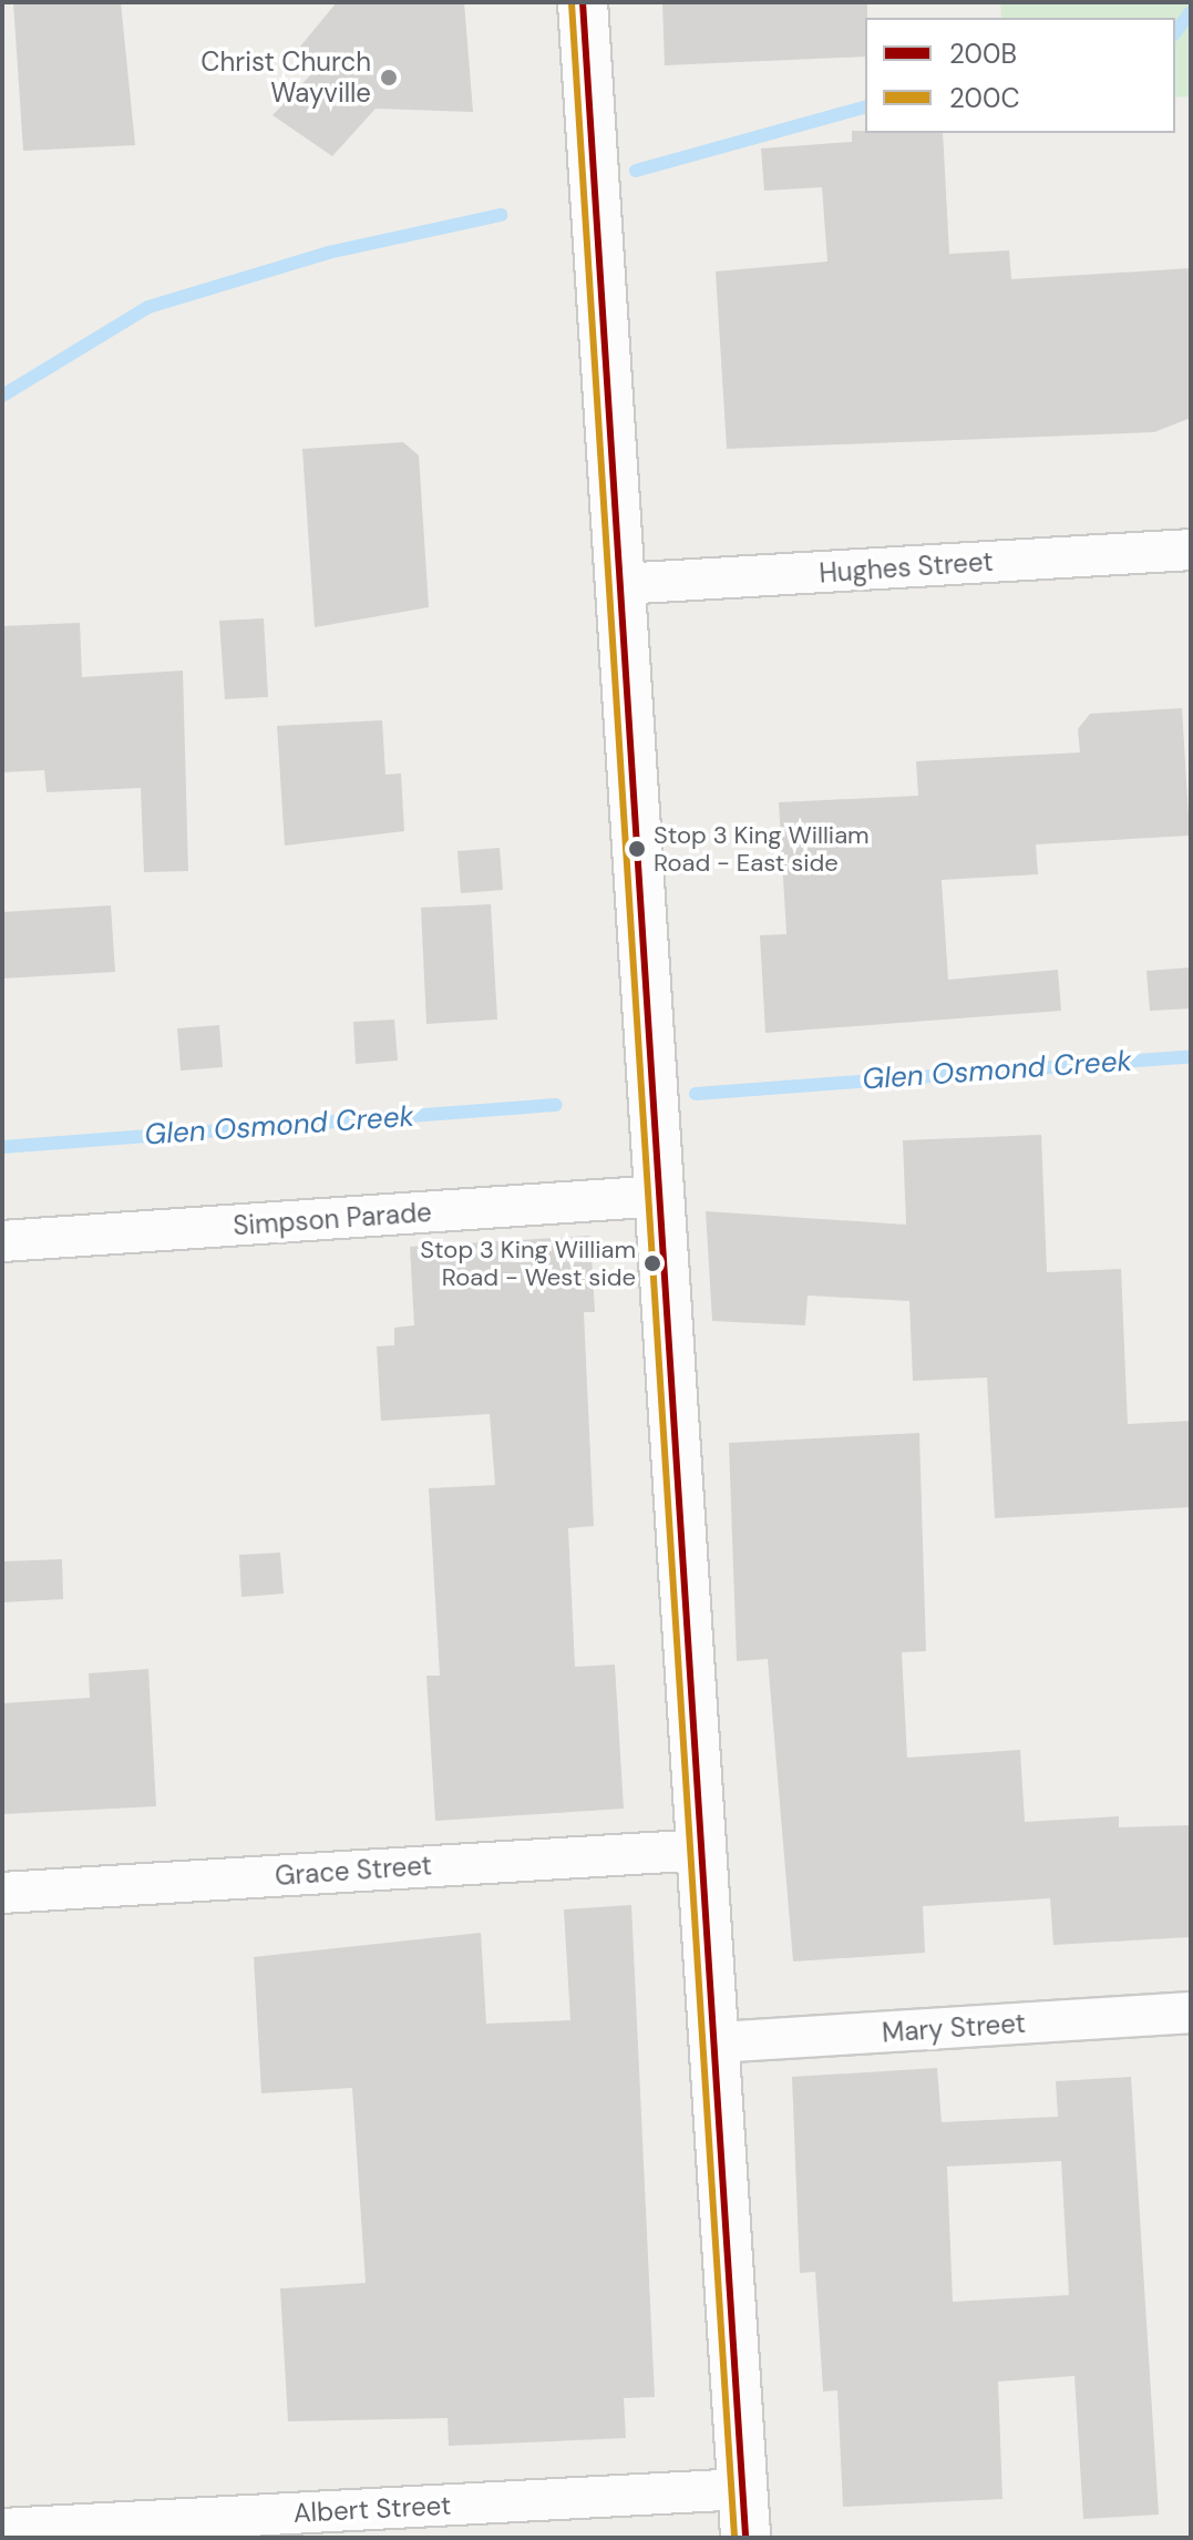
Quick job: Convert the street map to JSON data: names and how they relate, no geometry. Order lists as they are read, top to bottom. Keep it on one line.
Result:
{"streets":{"street":["Hughes Street","Simpson Parade","Grace Street","Mary Street","Albert Street"]},"water":["Glen Osmond Creek"],"places":["Christ Church Wayville","Stop 3 King William Road - East side","Stop 3 King William Road - West side"],"lines":["transit line 200B","transit line 200C"],"legend":["200B","200C"]}
